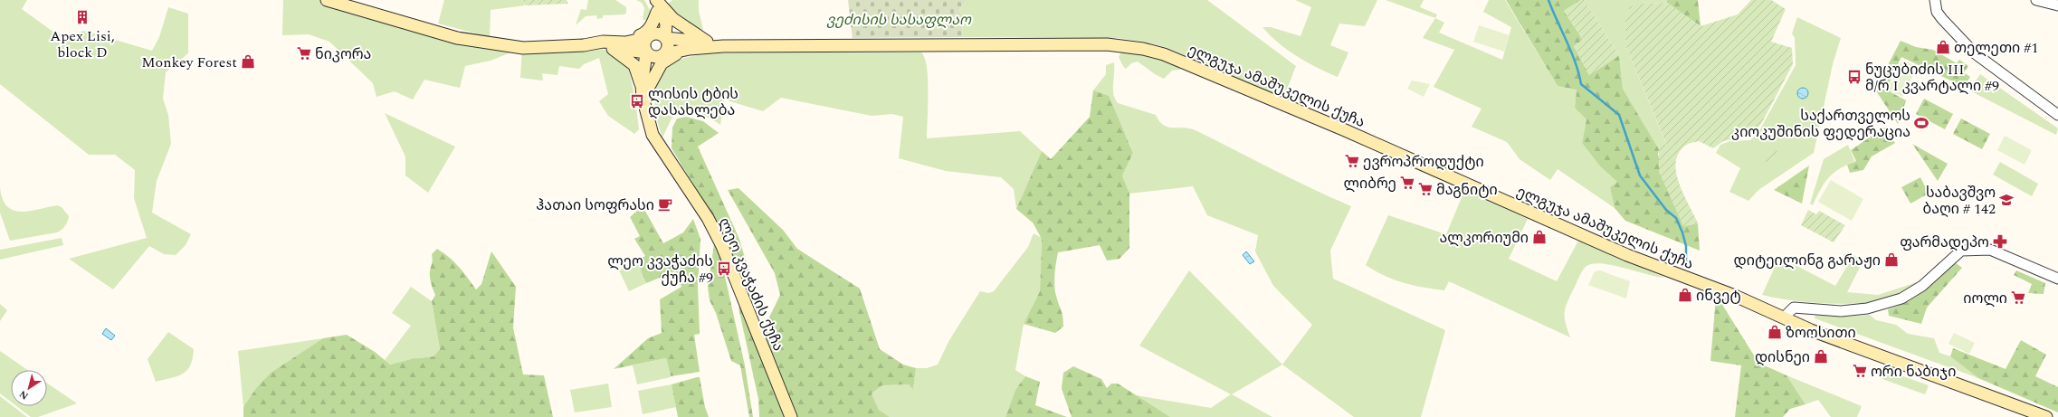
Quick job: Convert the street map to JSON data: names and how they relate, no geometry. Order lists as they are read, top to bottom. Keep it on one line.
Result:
{"streets":{"main road":["ელგუჯა ამაშუკელის ქუჩა","ლეო კვაჭაძის ქუჩა"]},"parks":["ვეძისის სასაფლაო"],"places":{"building":["Apex Lisi, block D"],"shop":["თელეთი #1","Monkey Forest","ალკორიუმი","დიტეილინგ გარაჟი","ინვეტ","ზოოსითი","დისნეი"],"supermarket":["ნიკორა","ევროპროდუქტი","ლიბრე","მაგნიტი","იოლი","ორი ნაბიჯი"],"bus stop":["ნუცუბიძის III მ/რ I კვარტალი #9","ლისის ტბის დასახლება","ლეო კვაჭაძის ქუჩა #9"],"sports":["საქართველოს კიოკუშინის ფედერაცია"],"school or university":["საბავშვო ბაღი # 142"],"cafe":["ჰათაი სოფრასი"],"pharmacy":["ფარმადეპო"]},"north":"bottom left"}
